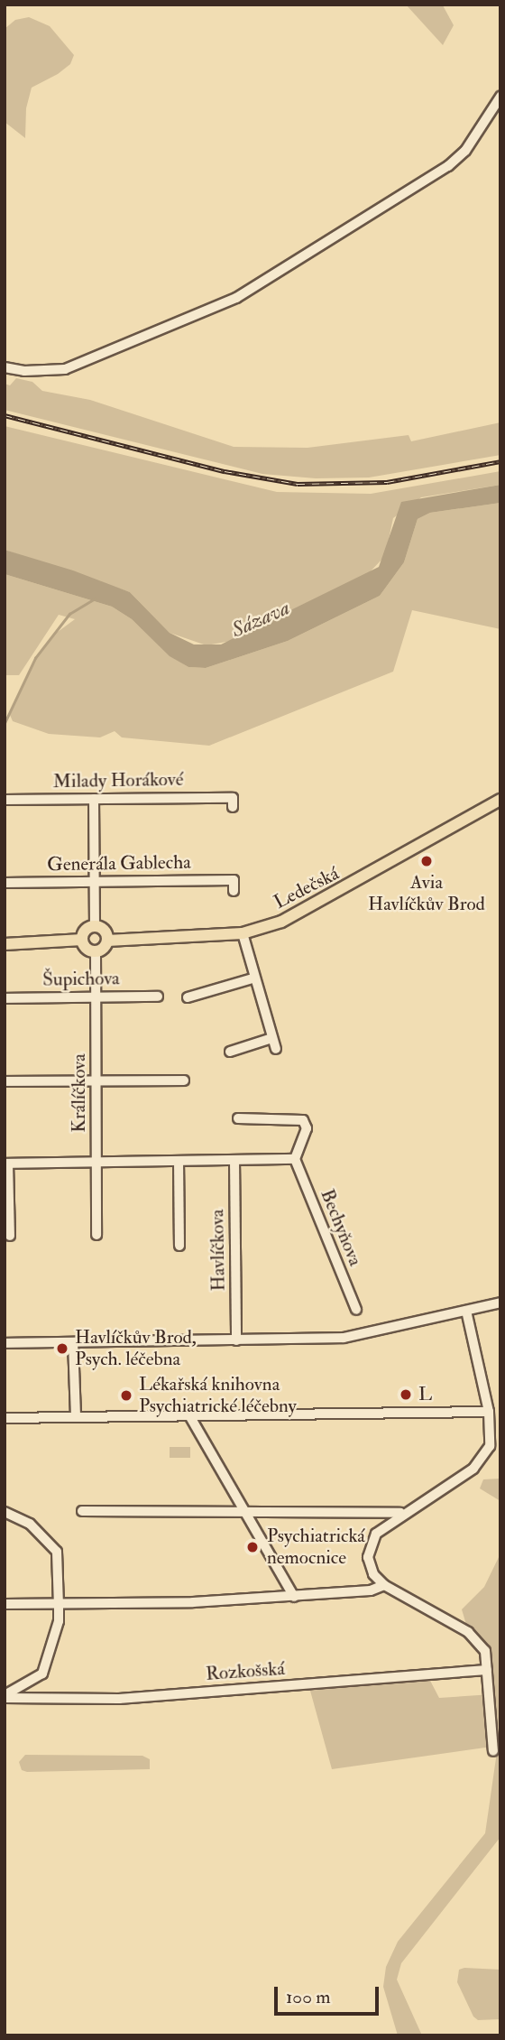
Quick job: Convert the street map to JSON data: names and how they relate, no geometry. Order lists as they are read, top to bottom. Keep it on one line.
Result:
{"streets":{"main road":["Ledečská"],"street":["Milady Horákové","Generála Gablecha","Šupichova","Králíčkova","Bechyňova","Havlíčkova","Rozkošská"]},"crossings":[["Ledečská","Králíčkova"],["Šupichova","Králíčkova"]],"water":["Sázava"],"places":["Avia Havlíčkův Brod","Havlíčkův Brod, Psych. léčebna","L","Lékařská knihovna Psychiatrické léčebny","Psychiatrická nemocnice"],"scale_bar":"100 m"}
